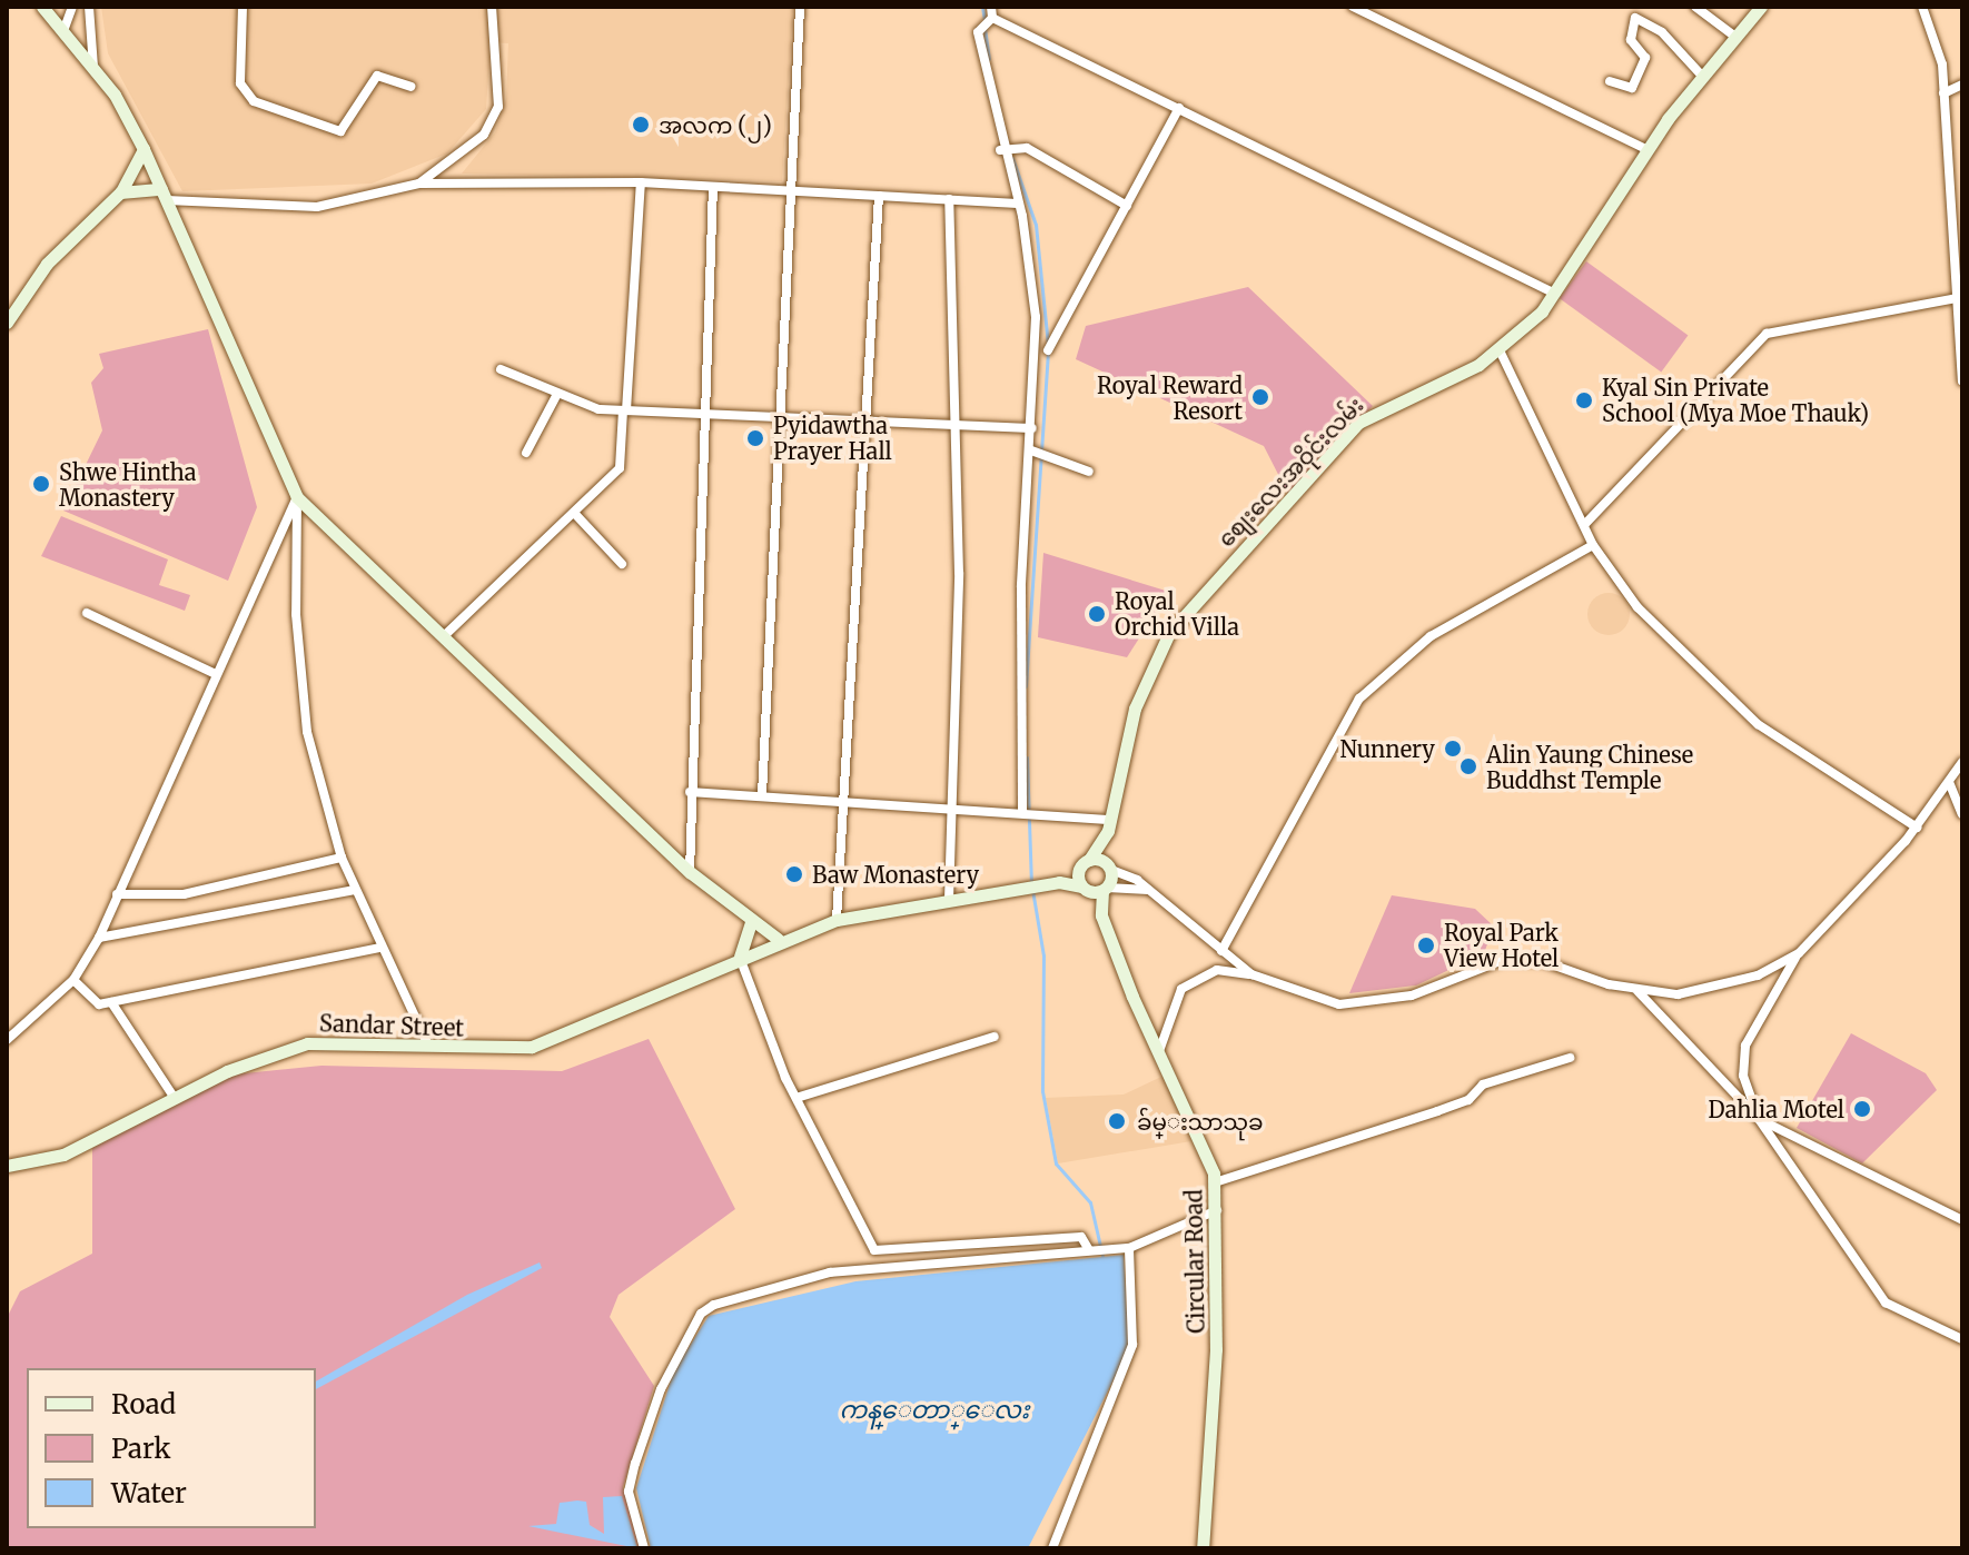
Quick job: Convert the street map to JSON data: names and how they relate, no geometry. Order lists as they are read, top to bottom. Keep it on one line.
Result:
{"streets":{"street":["စျေးလေးအဝိုင်းလမ်း","Sandar Street","Circular Road"]},"crossings":[["စျေးလေးအဝိုင်းလမ်း","Circular Road"]],"water":["ကန္ေတာ္ေလး"],"places":["အလက (၂)","Royal Reward Resort","Kyal Sin Private School (Mya Moe Thauk)","Pyidawtha Prayer Hall","Shwe Hintha Monastery","Royal Orchid Villa","Nunnery","Alin Yaung Chinese Buddhst Temple","Baw Monastery","Royal Park View Hotel","Dahlia Motel","ခ်မ္းသာသုခ"],"legend":["Road","Park","Water"]}
